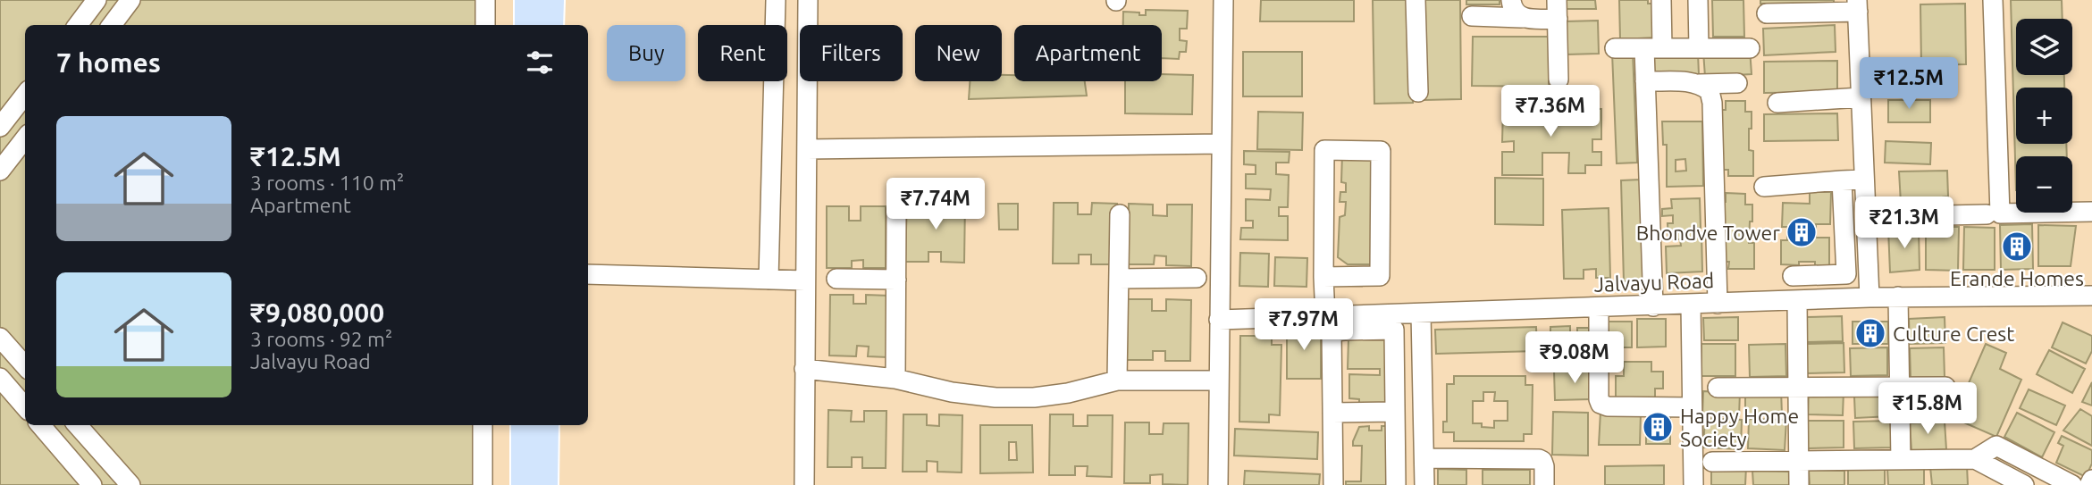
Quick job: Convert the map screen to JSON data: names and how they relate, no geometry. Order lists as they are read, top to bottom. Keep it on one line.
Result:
{"streets":{"street":["Jalvayu Road"]},"places":{"building":["Bhondve Tower","Erande Homes","Culture Crest","Happy Home Society"]},"page":{"map_buttons":["+","−"],"chip":["Buy","Rent","Filters","New","Apartment"],"heading":"7 homes","price":["₹12.5M","₹7.36M","₹7.74M","₹21.3M","₹7.97M","₹9.08M","₹15.8M"],"list":[{"name":"₹12.5M","note":"3 rooms · 110 m² · Apartment"},{"name":"₹9,080,000","note":"3 rooms · 92 m² · Jalvayu Road"}]}}
